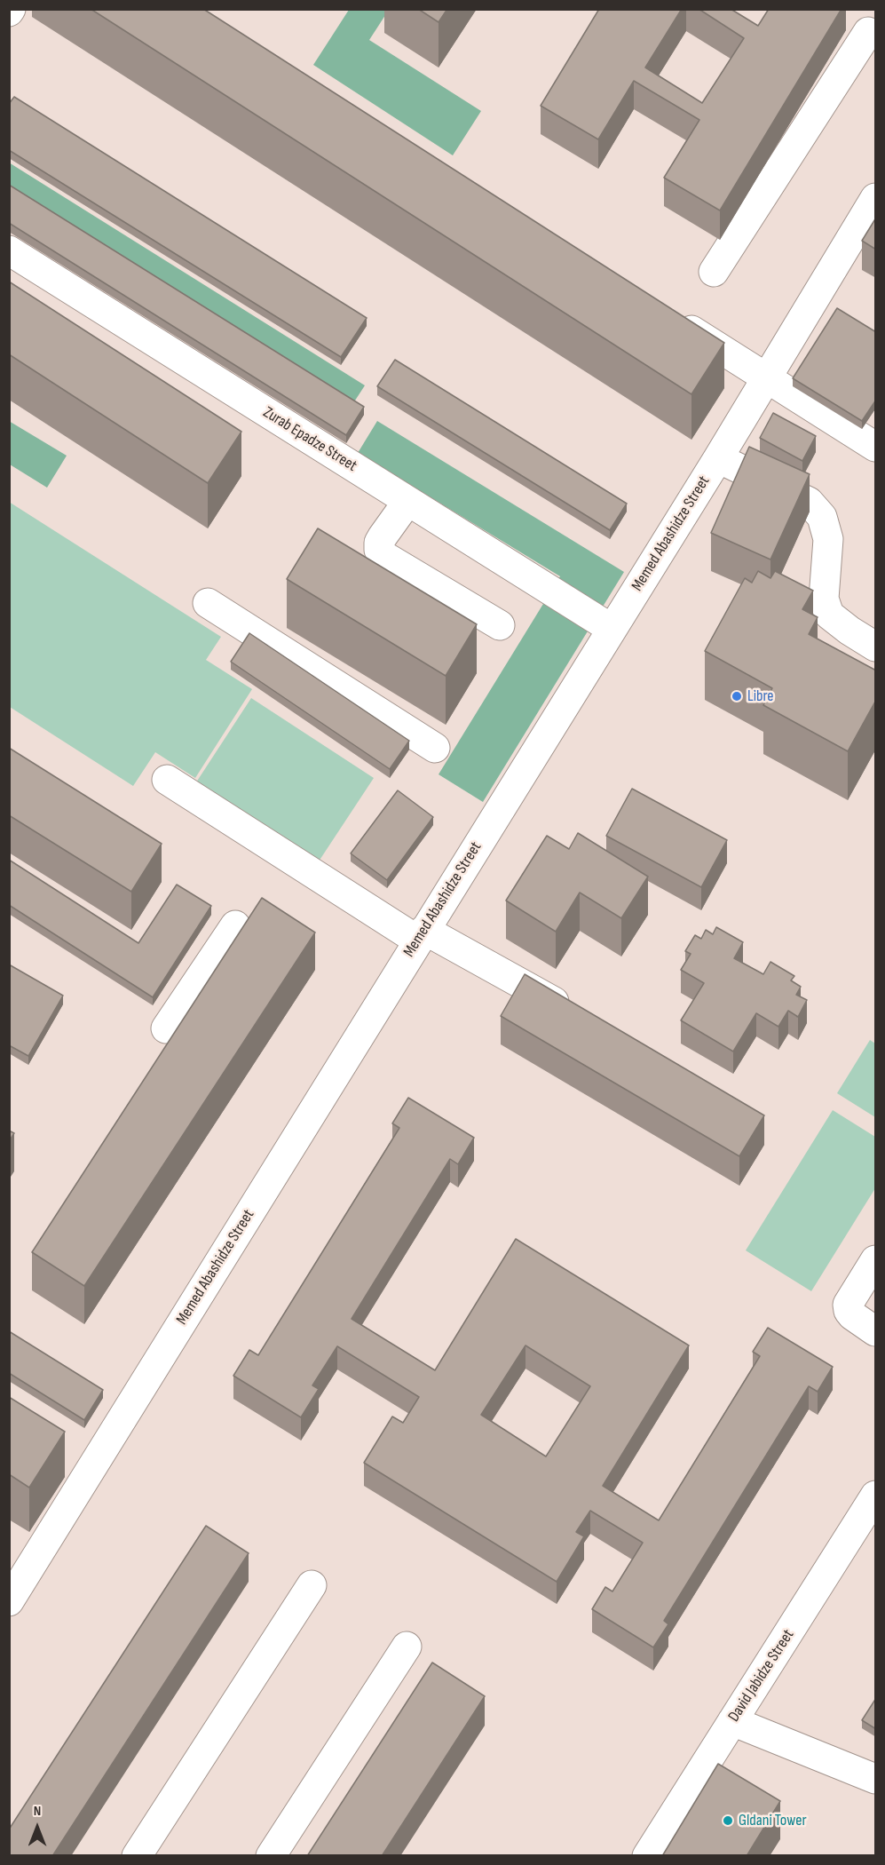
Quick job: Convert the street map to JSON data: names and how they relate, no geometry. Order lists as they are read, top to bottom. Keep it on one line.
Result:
{"streets":{"street":["Zurab Epadze Street","Memed Abashidze Street","David Jabidze Street"]},"crossings":[["Zurab Epadze Street","Memed Abashidze Street"]],"places":["Libre","Gldani Tower"],"north":"top"}
